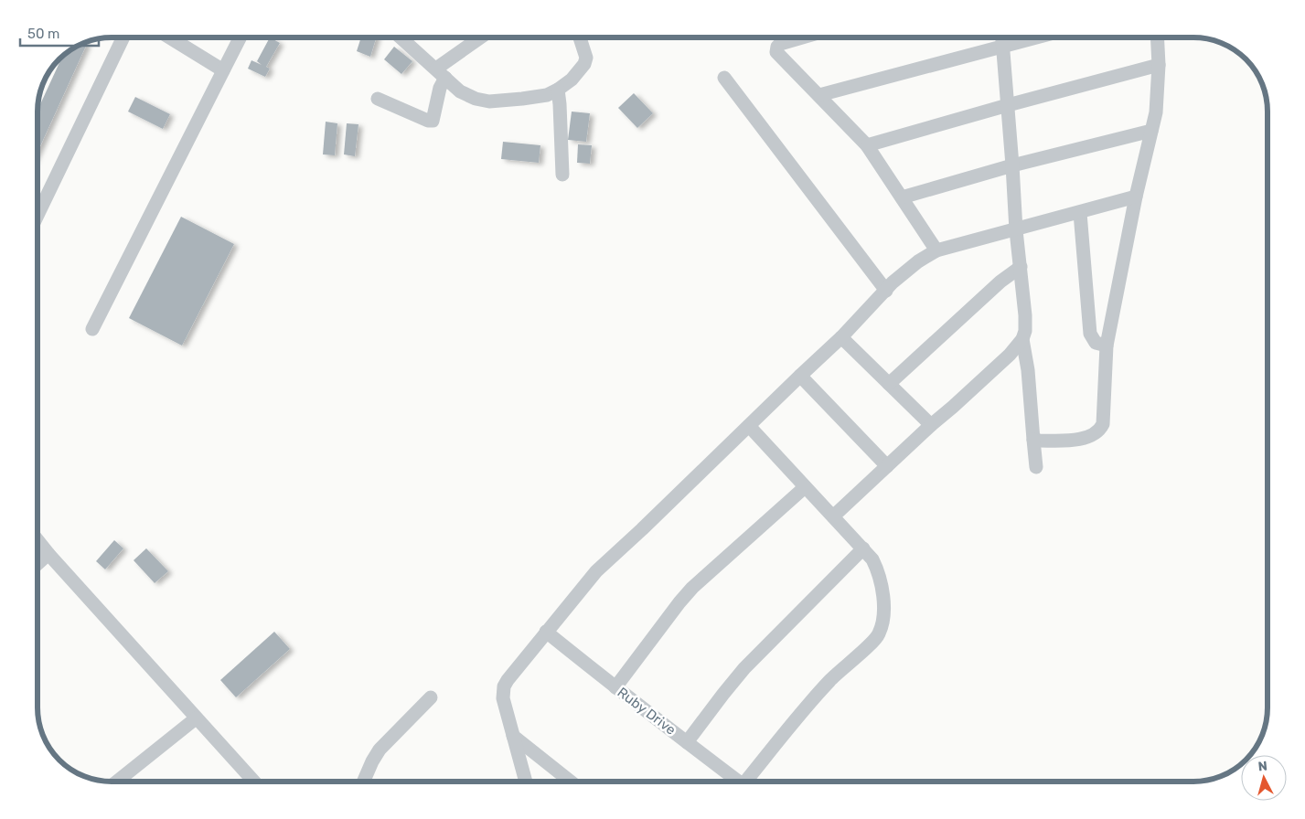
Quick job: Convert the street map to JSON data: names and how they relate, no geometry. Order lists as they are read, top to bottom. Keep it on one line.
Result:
{"streets":{"street":["Ruby Drive"]},"scale_bar":"50 m","north":"top"}
